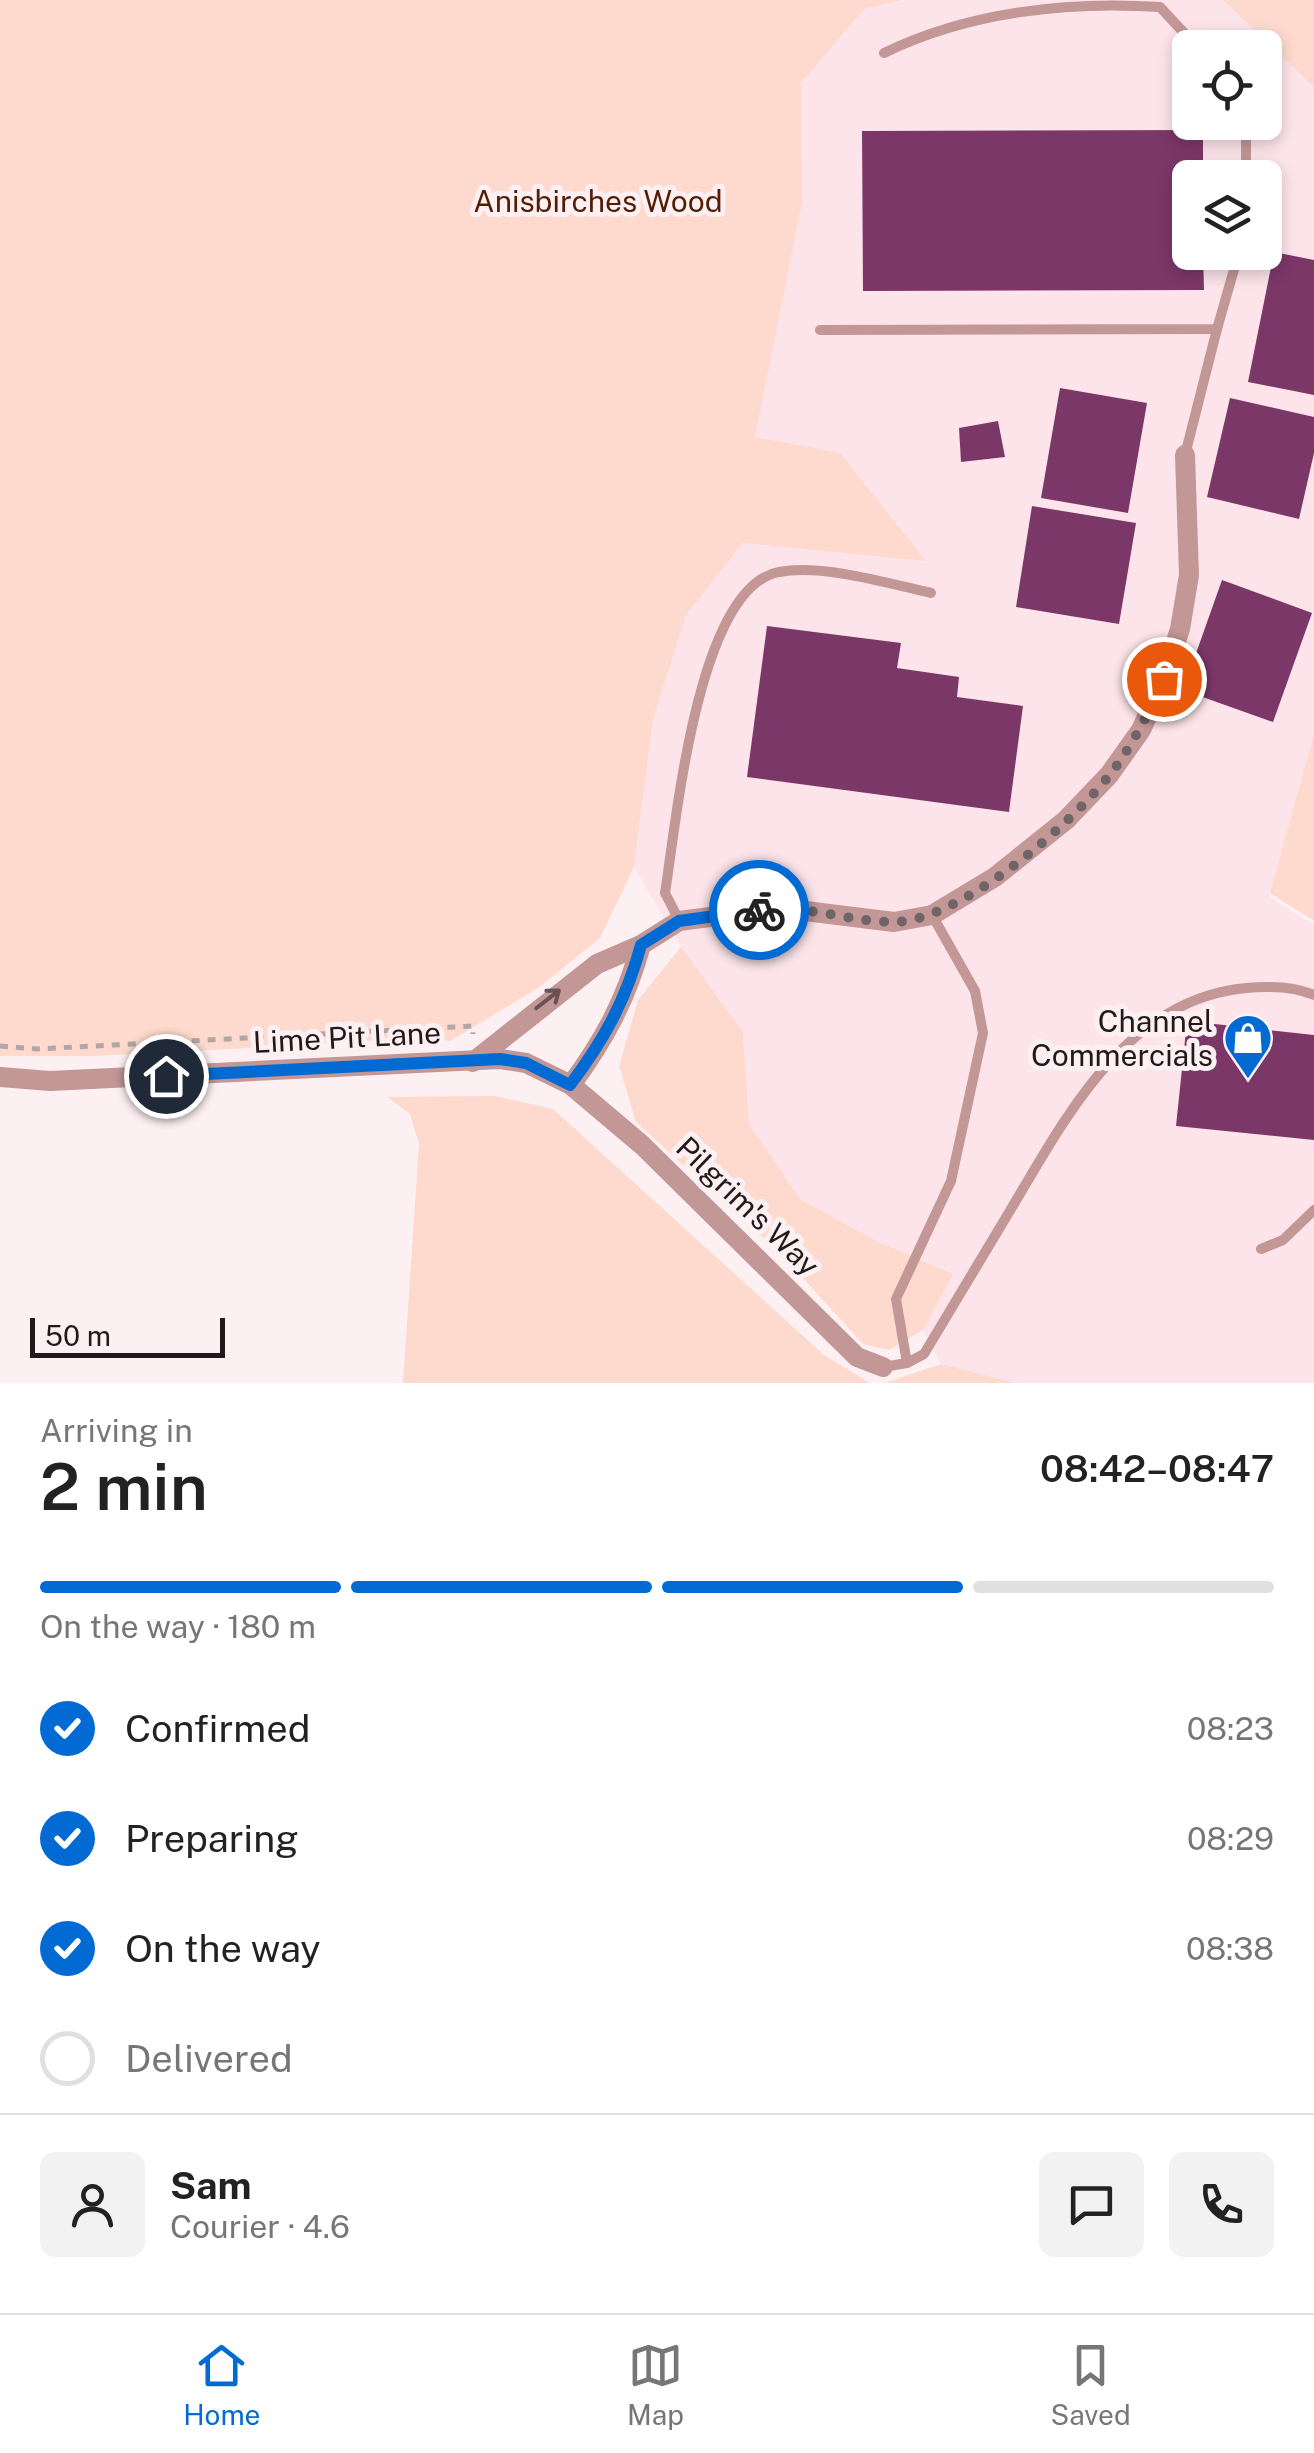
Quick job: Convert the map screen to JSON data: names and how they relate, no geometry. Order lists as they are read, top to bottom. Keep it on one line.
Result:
{"streets":{"street":["Lime Pit Lane","Pilgrim's Way"]},"crossings":[["Lime Pit Lane","Pilgrim's Way"]],"parks":["Anisbirches Wood"],"places":{"shop":["Channel Commercials"]},"scale_bar":"50 m","page":{"scale":"50 m","heading":["2 min","Arriving in","08:42–08:47"],"panel":["Sam","Courier · 4.6"],"bar":"On the way · 180 m","list":[["Confirmed","08:23"],["Preparing","08:29"],["On the way","08:38"],"Delivered"],"tabs":["Home","Map","Saved"]}}
